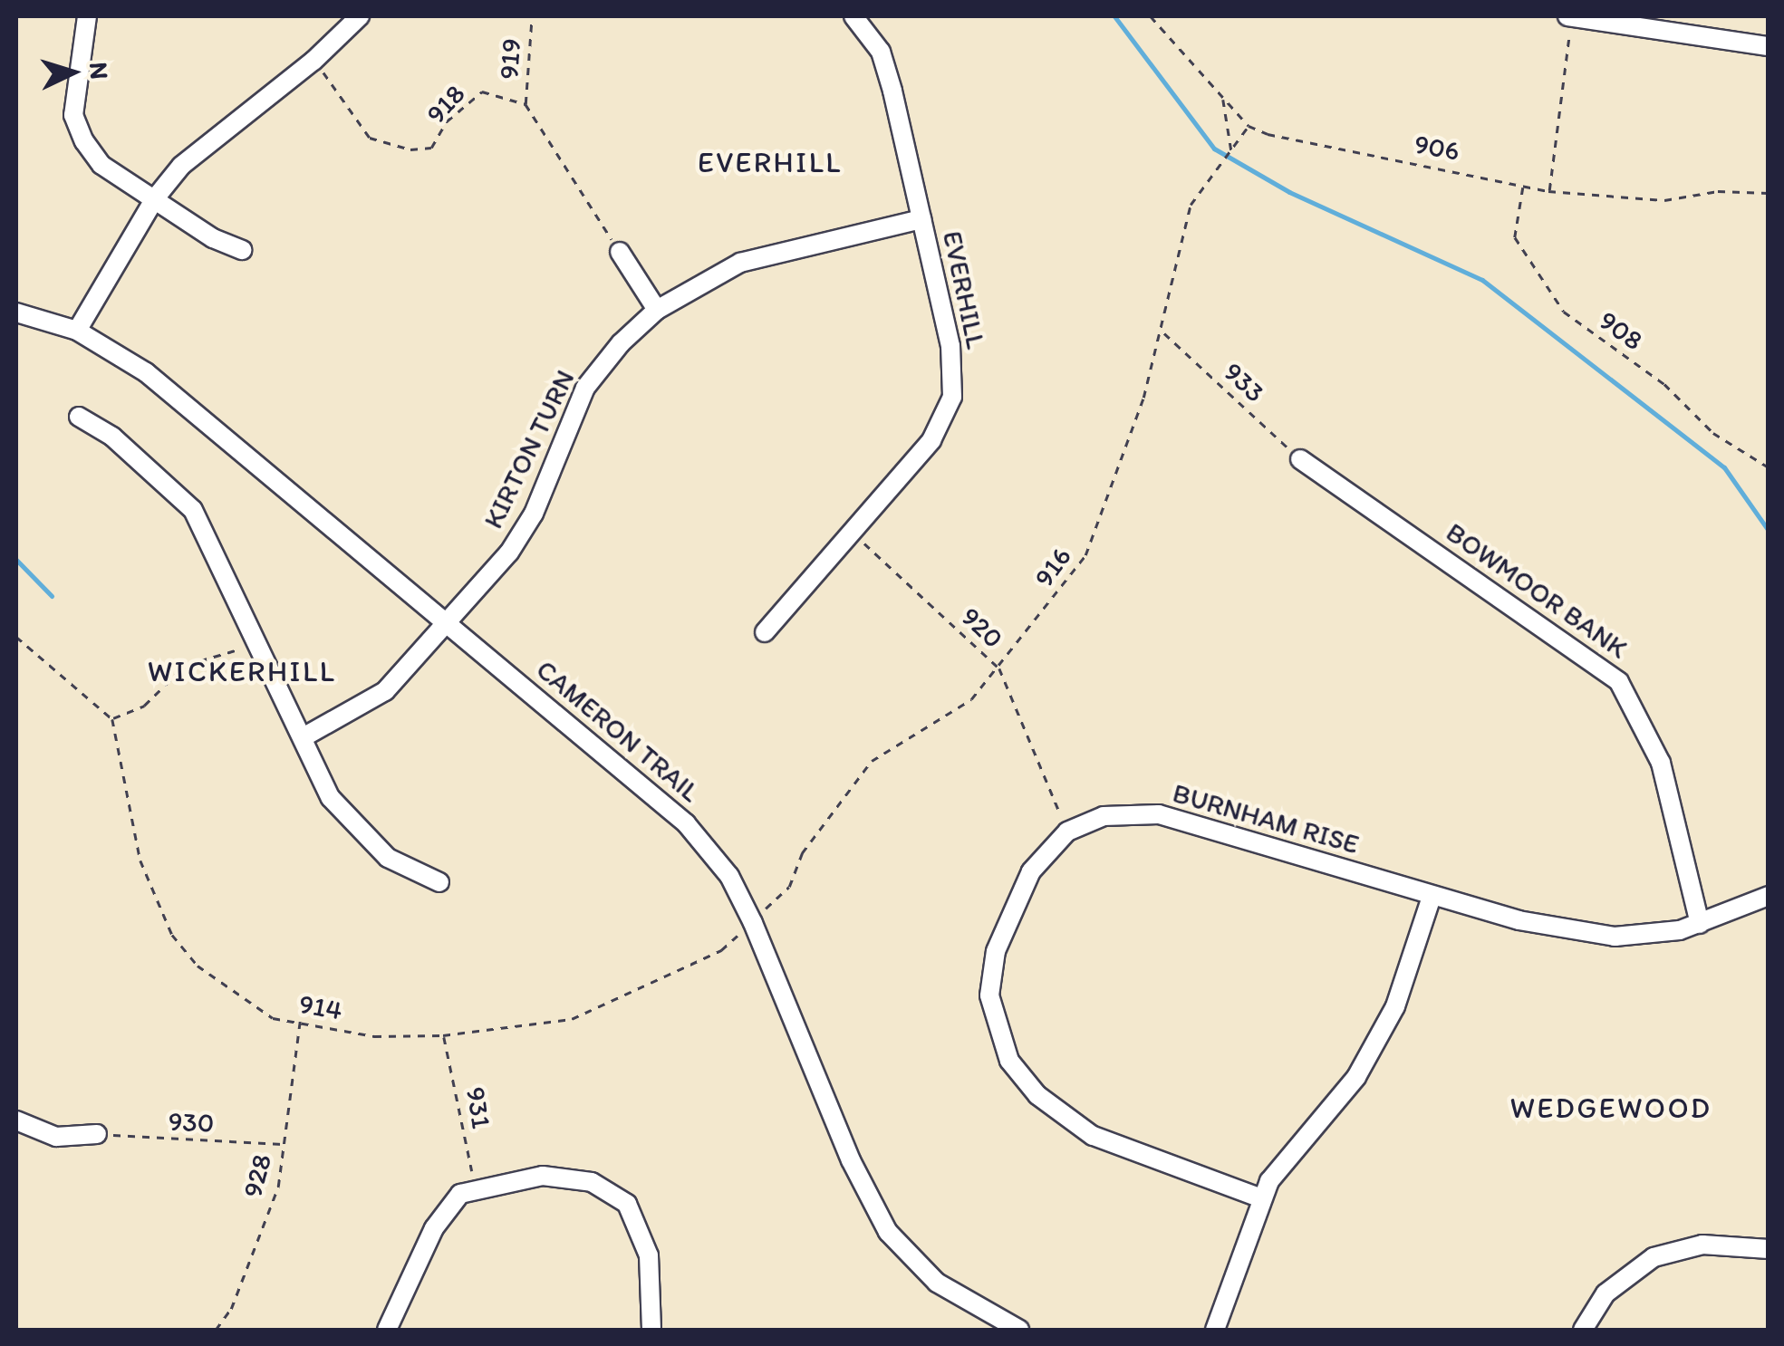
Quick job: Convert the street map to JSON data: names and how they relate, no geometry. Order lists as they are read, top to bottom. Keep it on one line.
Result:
{"streets":{"street":["EVERHILL","KIRTON TURN","BOWMOOR BANK","CAMERON TRAIL","BURNHAM RISE"],"path":["919","918","906","908","933","916","920","914","931","930","928"]},"crossings":[["919","918"],["906","908"],["906","916"],["EVERHILL","KIRTON TURN"],["EVERHILL","920"],["933","916"],["933","BOWMOOR BANK"],["KIRTON TURN","CAMERON TRAIL"],["916","920"],["916","CAMERON TRAIL"],["916","914"],["BOWMOOR BANK","BURNHAM RISE"],["920","BURNHAM RISE"],["CAMERON TRAIL","914"],["914","931"],["914","928"],["930","928"]],"districts":["EVERHILL","WICKERHILL","WEDGEWOOD"],"north":"right"}
